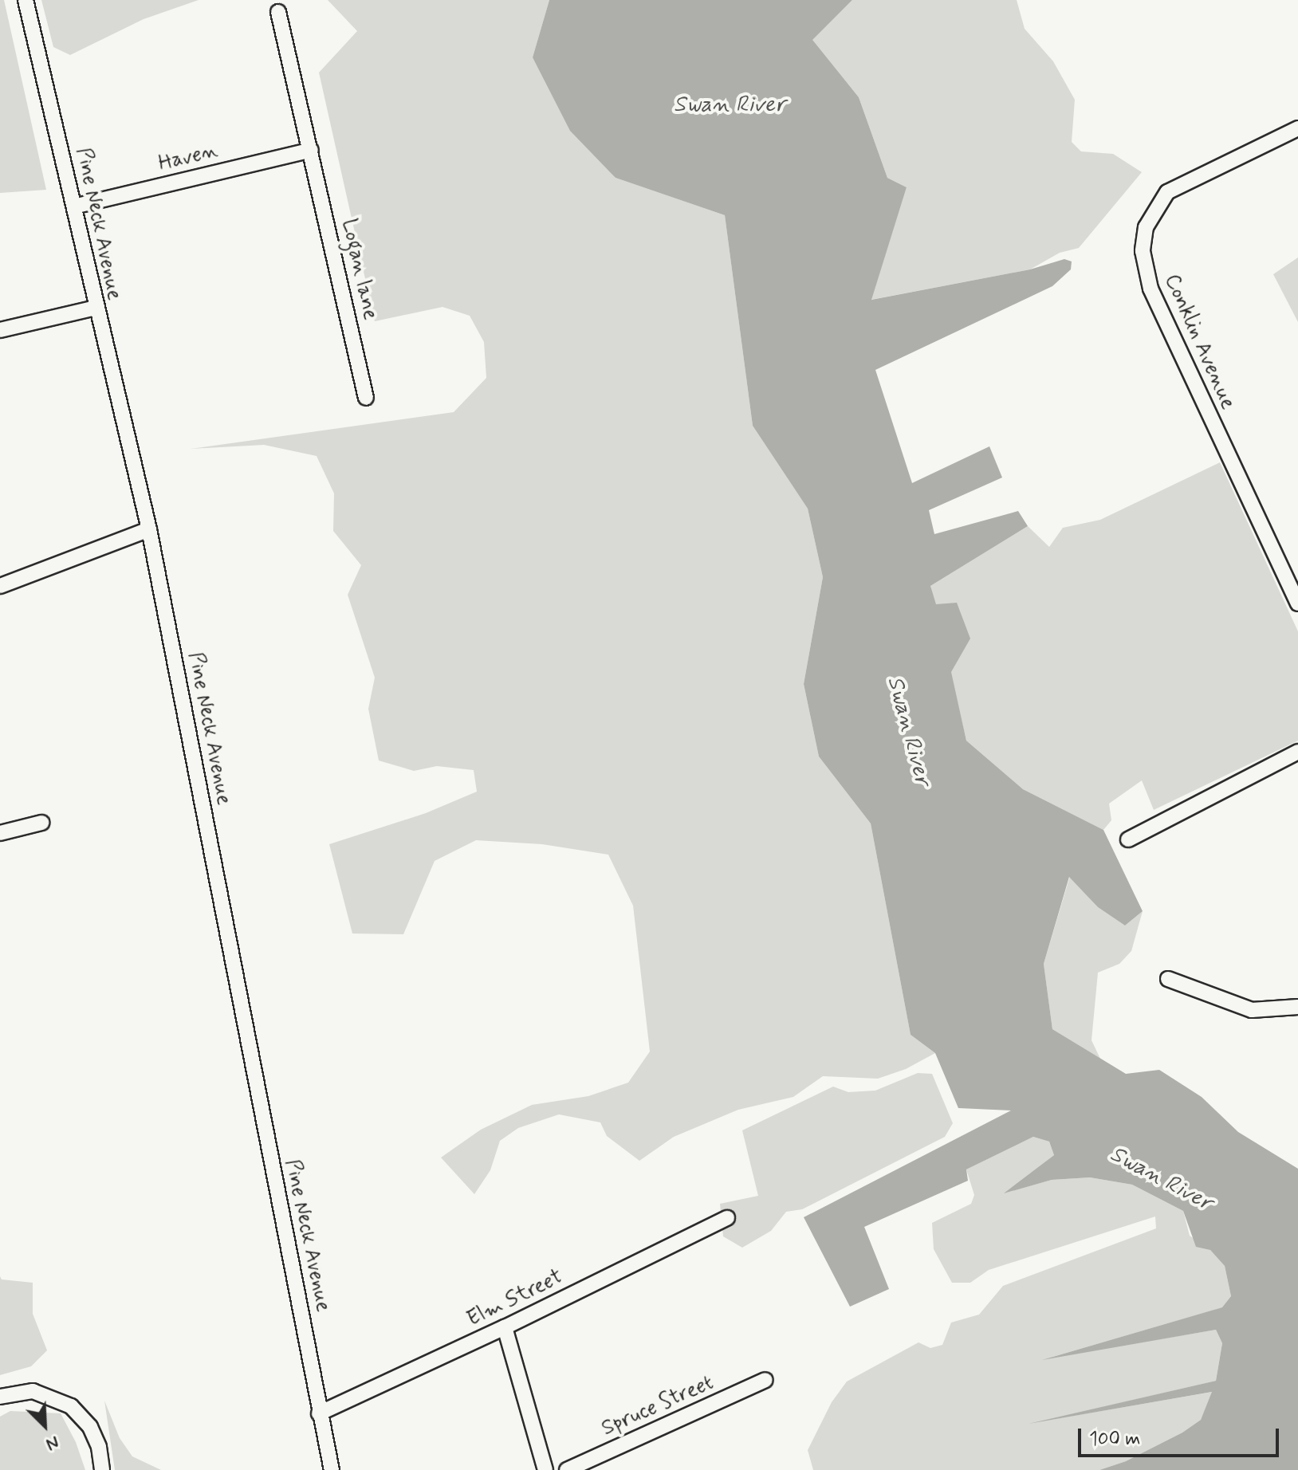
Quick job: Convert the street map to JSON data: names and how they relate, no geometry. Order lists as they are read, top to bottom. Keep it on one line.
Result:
{"streets":{"street":["Haven","Pine Neck Avenue","Logan lane","Conklin Avenue","Elm Street","Spruce Street"]},"crossings":[["Haven","Pine Neck Avenue"],["Haven","Logan lane"],["Pine Neck Avenue","Elm Street"]],"water":["Swan River"],"scale_bar":"100 m","north":"bottom right"}
